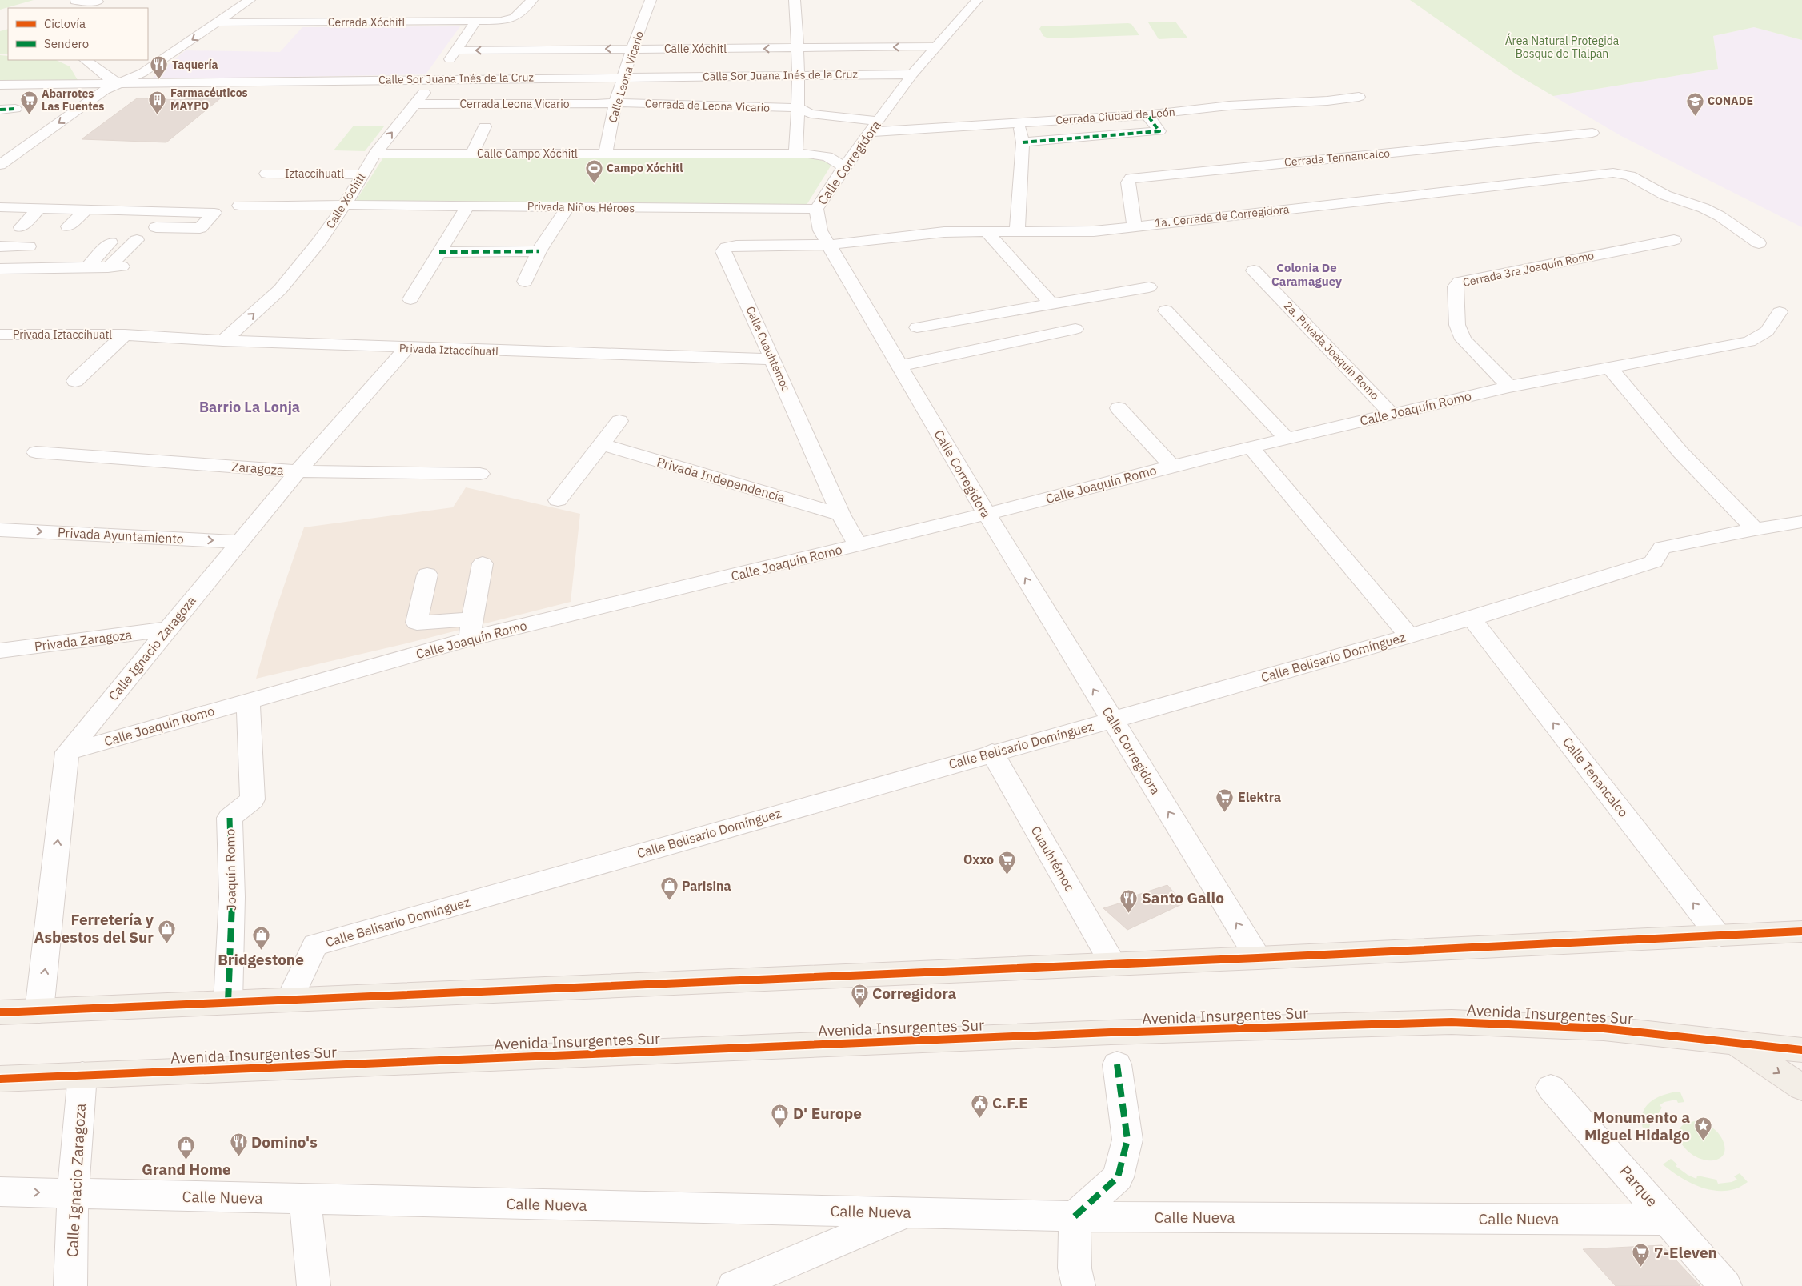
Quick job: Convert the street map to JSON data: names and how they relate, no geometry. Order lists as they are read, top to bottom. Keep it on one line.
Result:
{"streets":{"main road":["Avenida Insurgentes Sur"],"street":["Cerrada Xóchitl","Calle Xóchitl","Calle Sor Juana Inés de la Cruz","Calle Leona Vicario","Cerrada Leona Vicario","Cerrada de Leona Vicario","Cerrada Ciudad de León","Calle Campo Xóchitl","Cerrada Tennancalco","Calle Corregidora","Iztaccihuatl","Privada Niños Héroes","1a. Cerrada de Corregidora","Cerrada 3ra Joaquín Romo","Privada Iztaccíhuatl","Calle Cuauhtémoc","2a. Privada Joaquín Romo","Calle Joaquín Romo","Zaragoza","Privada Independencia","Privada Ayuntamiento","Privada Zaragoza","Calle Ignacio Zaragoza","Calle Belisario Domínguez","Calle Tenancalco","Cuauhtémoc","Joaquín Romo","Parque","Calle Nueva"]},"crossings":[["Cerrada Xóchitl","Calle Xóchitl"],["Calle Xóchitl","Calle Sor Juana Inés de la Cruz"],["Calle Xóchitl","Calle Leona Vicario"],["Calle Xóchitl","Cerrada Leona Vicario"],["Calle Xóchitl","Calle Campo Xóchitl"],["Calle Xóchitl","Calle Corregidora"],["Calle Xóchitl","Iztaccihuatl"],["Calle Xóchitl","Privada Niños Héroes"],["Calle Xóchitl","Privada Iztaccíhuatl"],["Calle Sor Juana Inés de la Cruz","Calle Leona Vicario"],["Calle Sor Juana Inés de la Cruz","Calle Corregidora"],["Calle Leona Vicario","Cerrada Leona Vicario"],["Calle Leona Vicario","Cerrada de Leona Vicario"],["Calle Leona Vicario","Calle Campo Xóchitl"],["Cerrada Leona Vicario","Cerrada de Leona Vicario"],["Cerrada de Leona Vicario","Cerrada Ciudad de León"],["Cerrada de Leona Vicario","Calle Corregidora"],["Cerrada Ciudad de León","Calle Corregidora"],["Calle Campo Xóchitl","Calle Corregidora"],["Cerrada Tennancalco","1a. Cerrada de Corregidora"],["Calle Corregidora","Privada Niños Héroes"],["Calle Corregidora","1a. Cerrada de Corregidora"],["Calle Corregidora","Calle Cuauhtémoc"],["Calle Corregidora","Calle Joaquín Romo"],["Calle Corregidora","Calle Belisario Domínguez"],["1a. Cerrada de Corregidora","Calle Cuauhtémoc"],["Cerrada 3ra Joaquín Romo","Calle Joaquín Romo"],["Privada Iztaccíhuatl","Calle Cuauhtémoc"],["Privada Iztaccíhuatl","Calle Ignacio Zaragoza"],["Calle Cuauhtémoc","Calle Joaquín Romo"],["Calle Cuauhtémoc","Privada Independencia"],["2a. Privada Joaquín Romo","Calle Joaquín Romo"],["Calle Joaquín Romo","Calle Ignacio Zaragoza"],["Calle Joaquín Romo","Joaquín Romo"],["Zaragoza","Calle Ignacio Zaragoza"],["Privada Ayuntamiento","Calle Ignacio Zaragoza"],["Privada Zaragoza","Calle Ignacio Zaragoza"],["Calle Ignacio Zaragoza","Avenida Insurgentes Sur"],["Calle Ignacio Zaragoza","Calle Nueva"],["Calle Belisario Domínguez","Calle Tenancalco"],["Calle Belisario Domínguez","Cuauhtémoc"],["Parque","Calle Nueva"]],"one_way":["Calle Corregidora","Privada Ayuntamiento","Calle Tenancalco"],"districts":["Colonia De Caramaguey","Barrio La Lonja"],"parks":["Área Natural Protegida Bosque de Tlalpan"],"places":{"restaurant":["Taquería","Santo Gallo","Domino's"],"building":["Farmacéuticos MAYPO"],"supermarket":["Abarrotes Las Fuentes","Elektra","Oxxo","7-Eleven"],"school or university":["CONADE"],"sports":["Campo Xóchitl"],"shop":["Parisina","Ferretería y Asbestos del Sur","Bridgestone","D' Europe","Grand Home"],"bus stop":["Corregidora"],"public building":["C.F.E"],"place":["Monumento a Miguel Hidalgo"]},"legend":["Ciclovía","Sendero"]}
